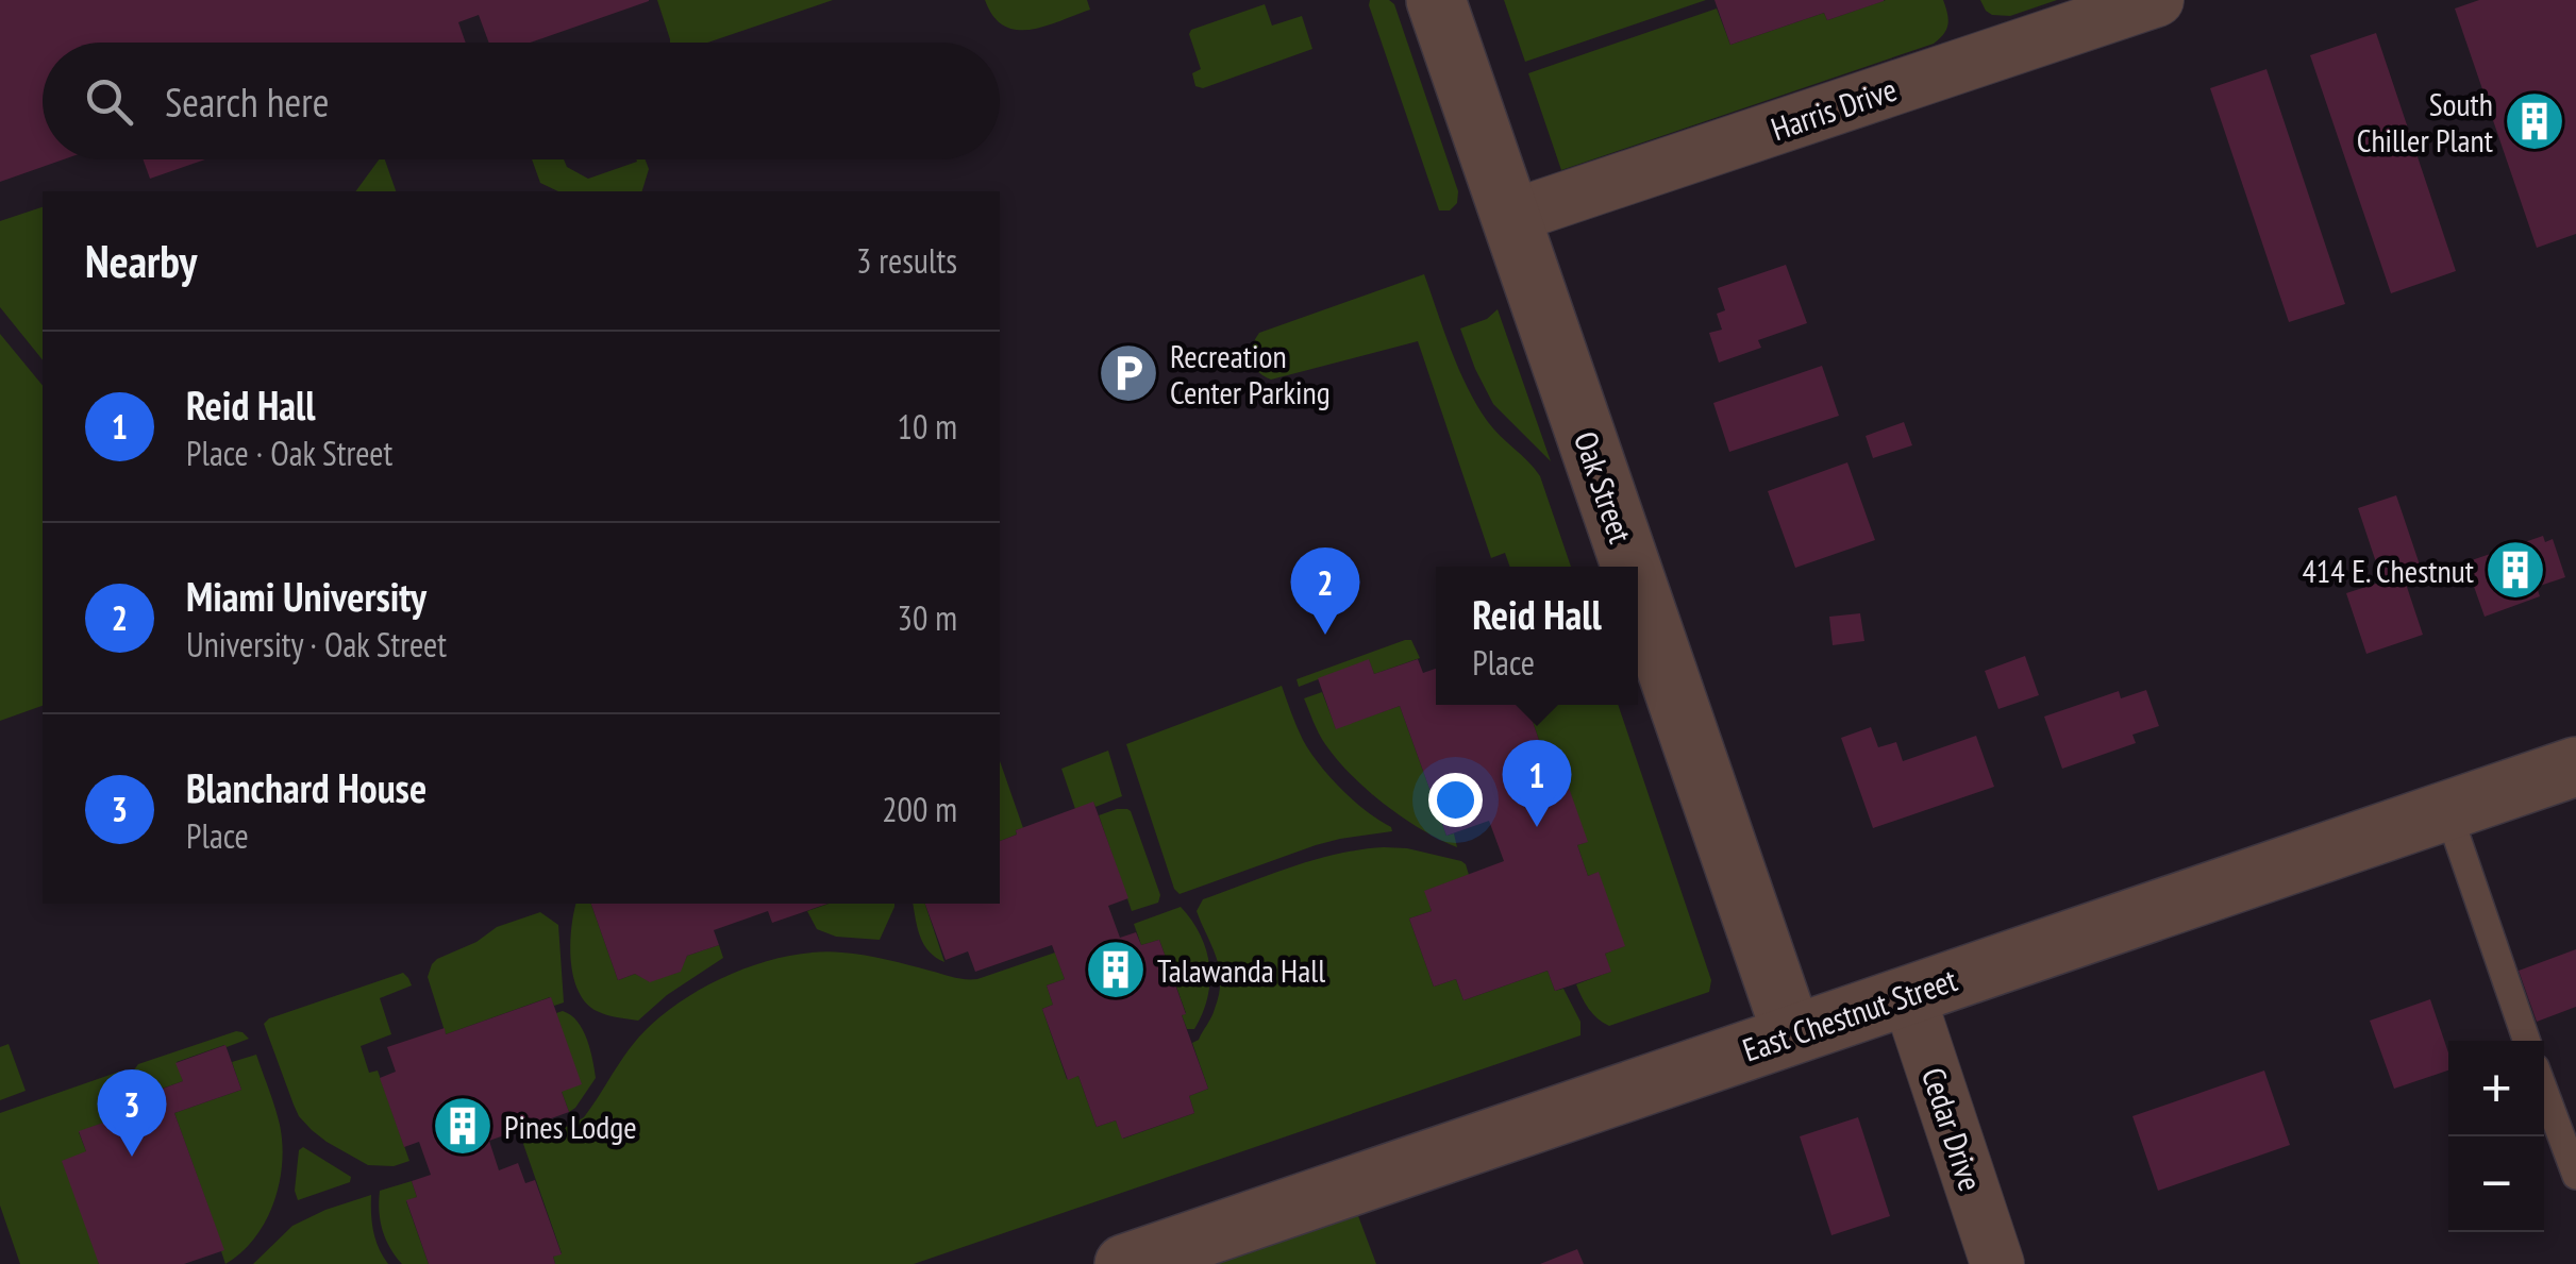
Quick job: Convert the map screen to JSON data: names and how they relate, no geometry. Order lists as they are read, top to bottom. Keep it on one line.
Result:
{"streets":{"street":["Harris Drive","Oak Street","East Chestnut Street","Cedar Drive"]},"crossings":[["Harris Drive","Oak Street"],["Oak Street","East Chestnut Street"],["East Chestnut Street","Cedar Drive"]],"places":{"building":["South Chiller Plant","414 E. Chestnut","Talawanda Hall","Pines Lodge"],"parking":["Recreation Center Parking"]},"page":{"search":"Search here","heading":["Nearby","3 results"],"list":[{"mark":"1","name":"Reid Hall","note":"Place · Oak Street","value":"10 m"},{"mark":"2","name":"Miami University","note":"University · Oak Street","value":"30 m"},{"mark":"3","name":"Blanchard House","note":"Place","value":"200 m"}],"pins":["2","1","3"],"popup":["Reid Hall","Place"],"map_buttons":["+","−"]}}
